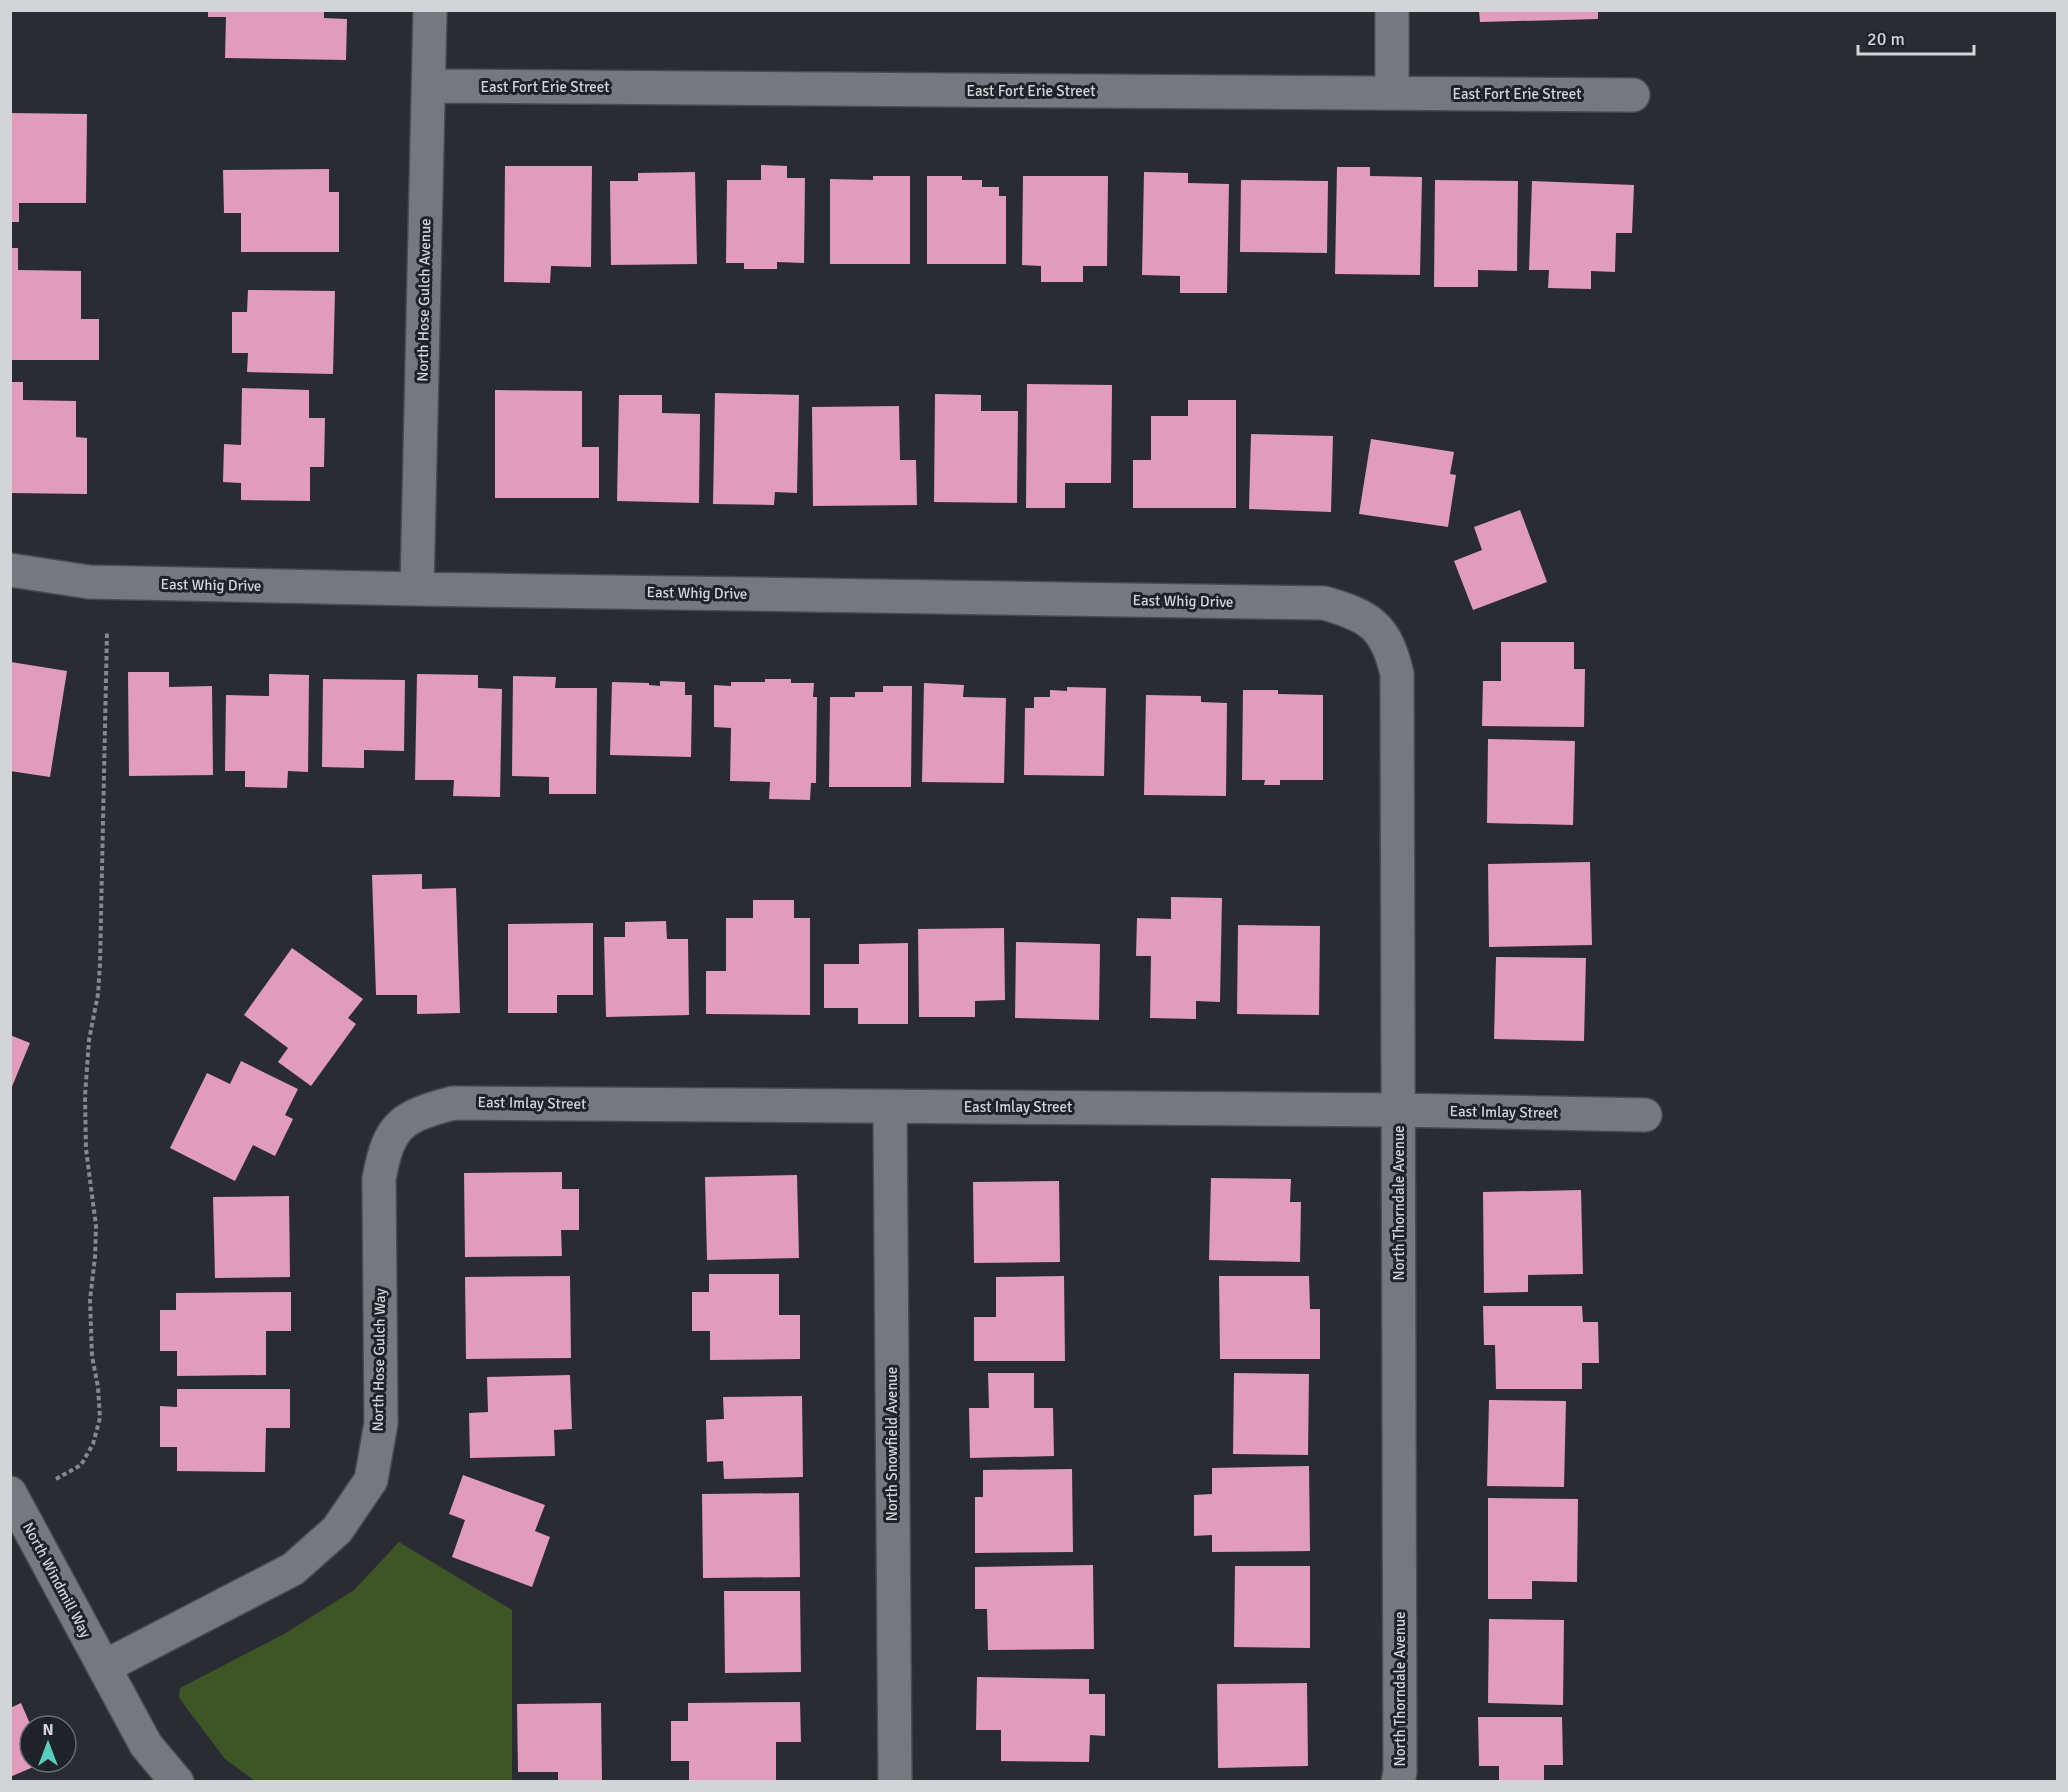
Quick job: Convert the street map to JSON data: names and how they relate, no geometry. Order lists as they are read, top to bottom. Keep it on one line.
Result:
{"streets":{"street":["East Fort Erie Street","North Hose Gulch Avenue","East Whig Drive","East Imlay Street","North Thorndale Avenue","North Hose Gulch Way","North Snowfield Avenue","North Windmill Way"]},"crossings":[["East Fort Erie Street","North Hose Gulch Avenue"],["North Hose Gulch Avenue","East Whig Drive"],["East Whig Drive","North Thorndale Avenue"],["East Imlay Street","North Thorndale Avenue"],["East Imlay Street","North Hose Gulch Way"],["East Imlay Street","North Snowfield Avenue"],["North Hose Gulch Way","North Windmill Way"]],"scale_bar":"20 m","north":"top"}
